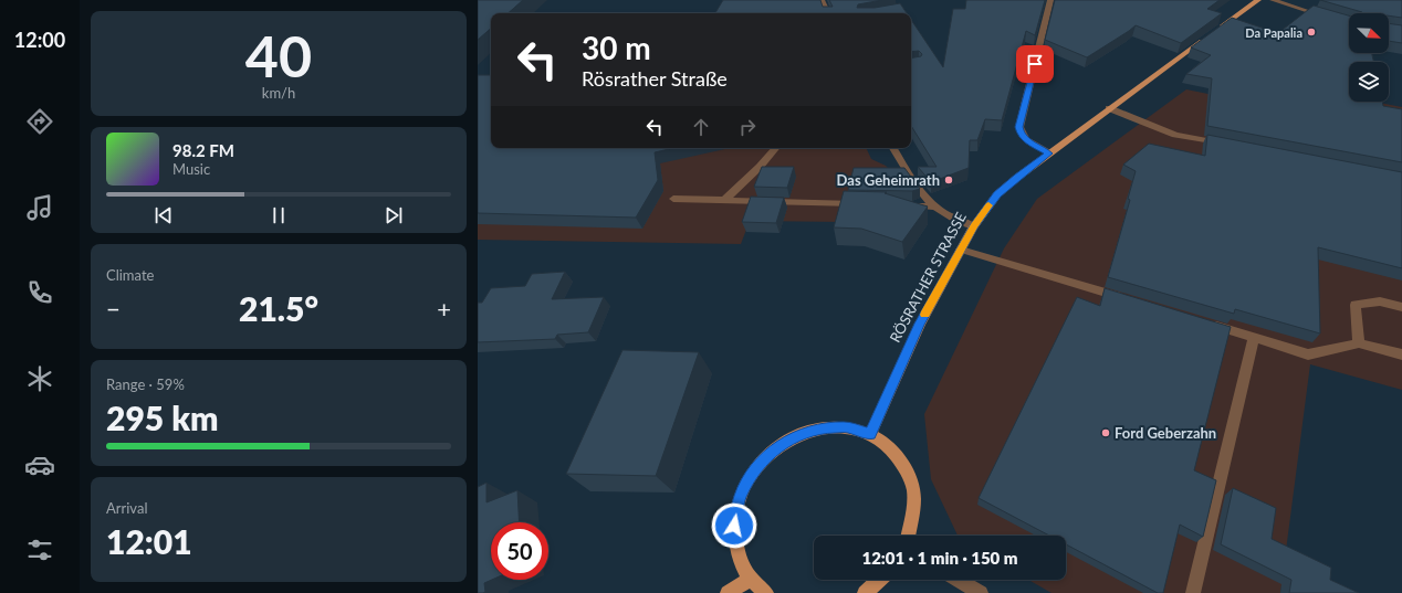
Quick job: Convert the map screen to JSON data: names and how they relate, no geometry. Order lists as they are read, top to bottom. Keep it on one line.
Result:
{"streets":{"main road":["RÖSRATHER STRASSE"]},"places":["Da Papalia","Das Geheimrath","Ford Geberzahn"],"north":"bottom right","page":{"tabs":"12:00","tile":[["40","km/h"],"Climate",["Range · 59%","295 km"],["Arrival","12:01"]],"turn":["30 m","Rösrather Straße"],"song":["98.2 FM","Music"],"heat":["−","21.5°","+"],"limit":"50","trip":"12:01 · 1 min · 150 m"}}
